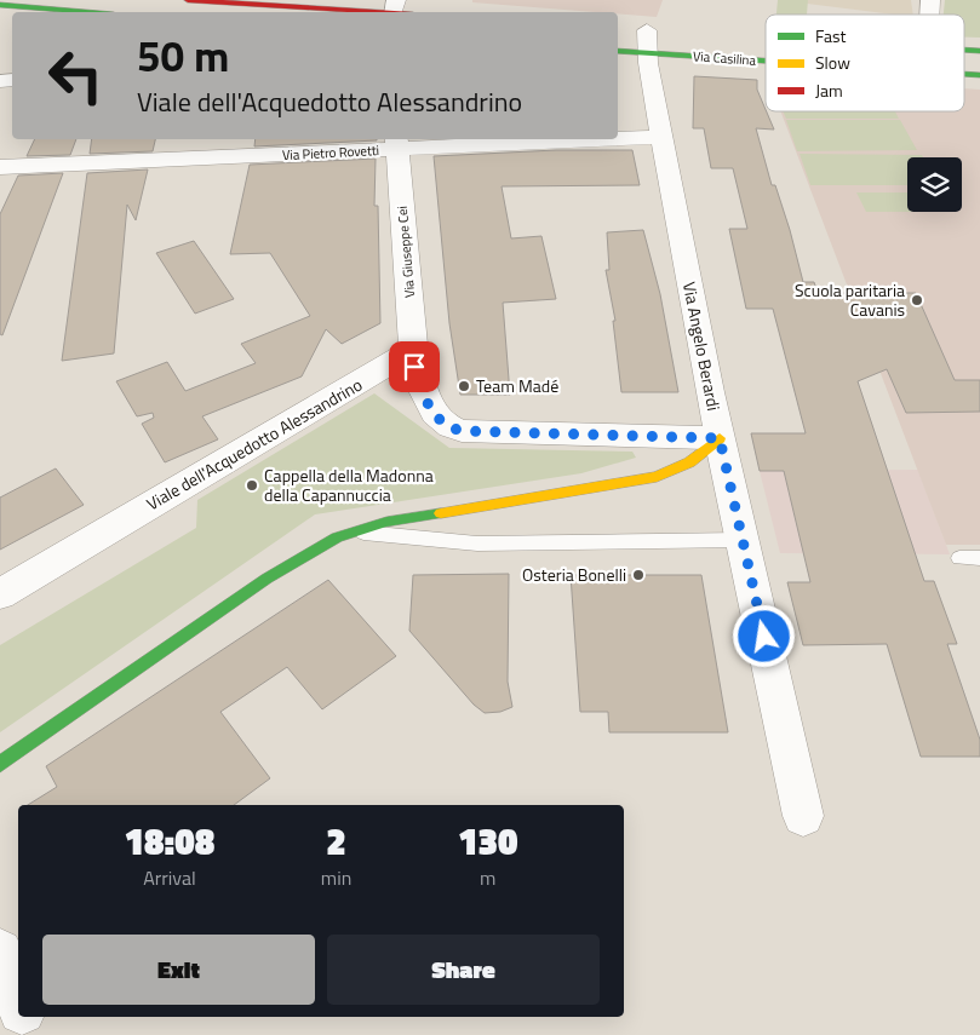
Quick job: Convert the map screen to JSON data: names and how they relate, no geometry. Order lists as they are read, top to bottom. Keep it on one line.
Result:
{"streets":{"main road":["Via Casilina"],"street":["Via Pietro Rovetti","Via Giuseppe Cei","Via Angelo Berardi","Viale dell'Acquedotto Alessandrino"]},"crossings":[["Via Casilina","Via Angelo Berardi"],["Via Pietro Rovetti","Via Giuseppe Cei"],["Via Pietro Rovetti","Via Angelo Berardi"],["Via Giuseppe Cei","Viale dell'Acquedotto Alessandrino"]],"places":["Scuola paritaria Cavanis","Team Madé","Cappella della Madonna della Capannuccia","Osteria Bonelli"],"legend":["Fast","Slow","Jam"],"page":{"turn":["50 m","Viale dell'Acquedotto Alessandrino"],"eta":["18:08","Arrival","2","min","130","m"],"buttons":["Exit","Share"]}}
